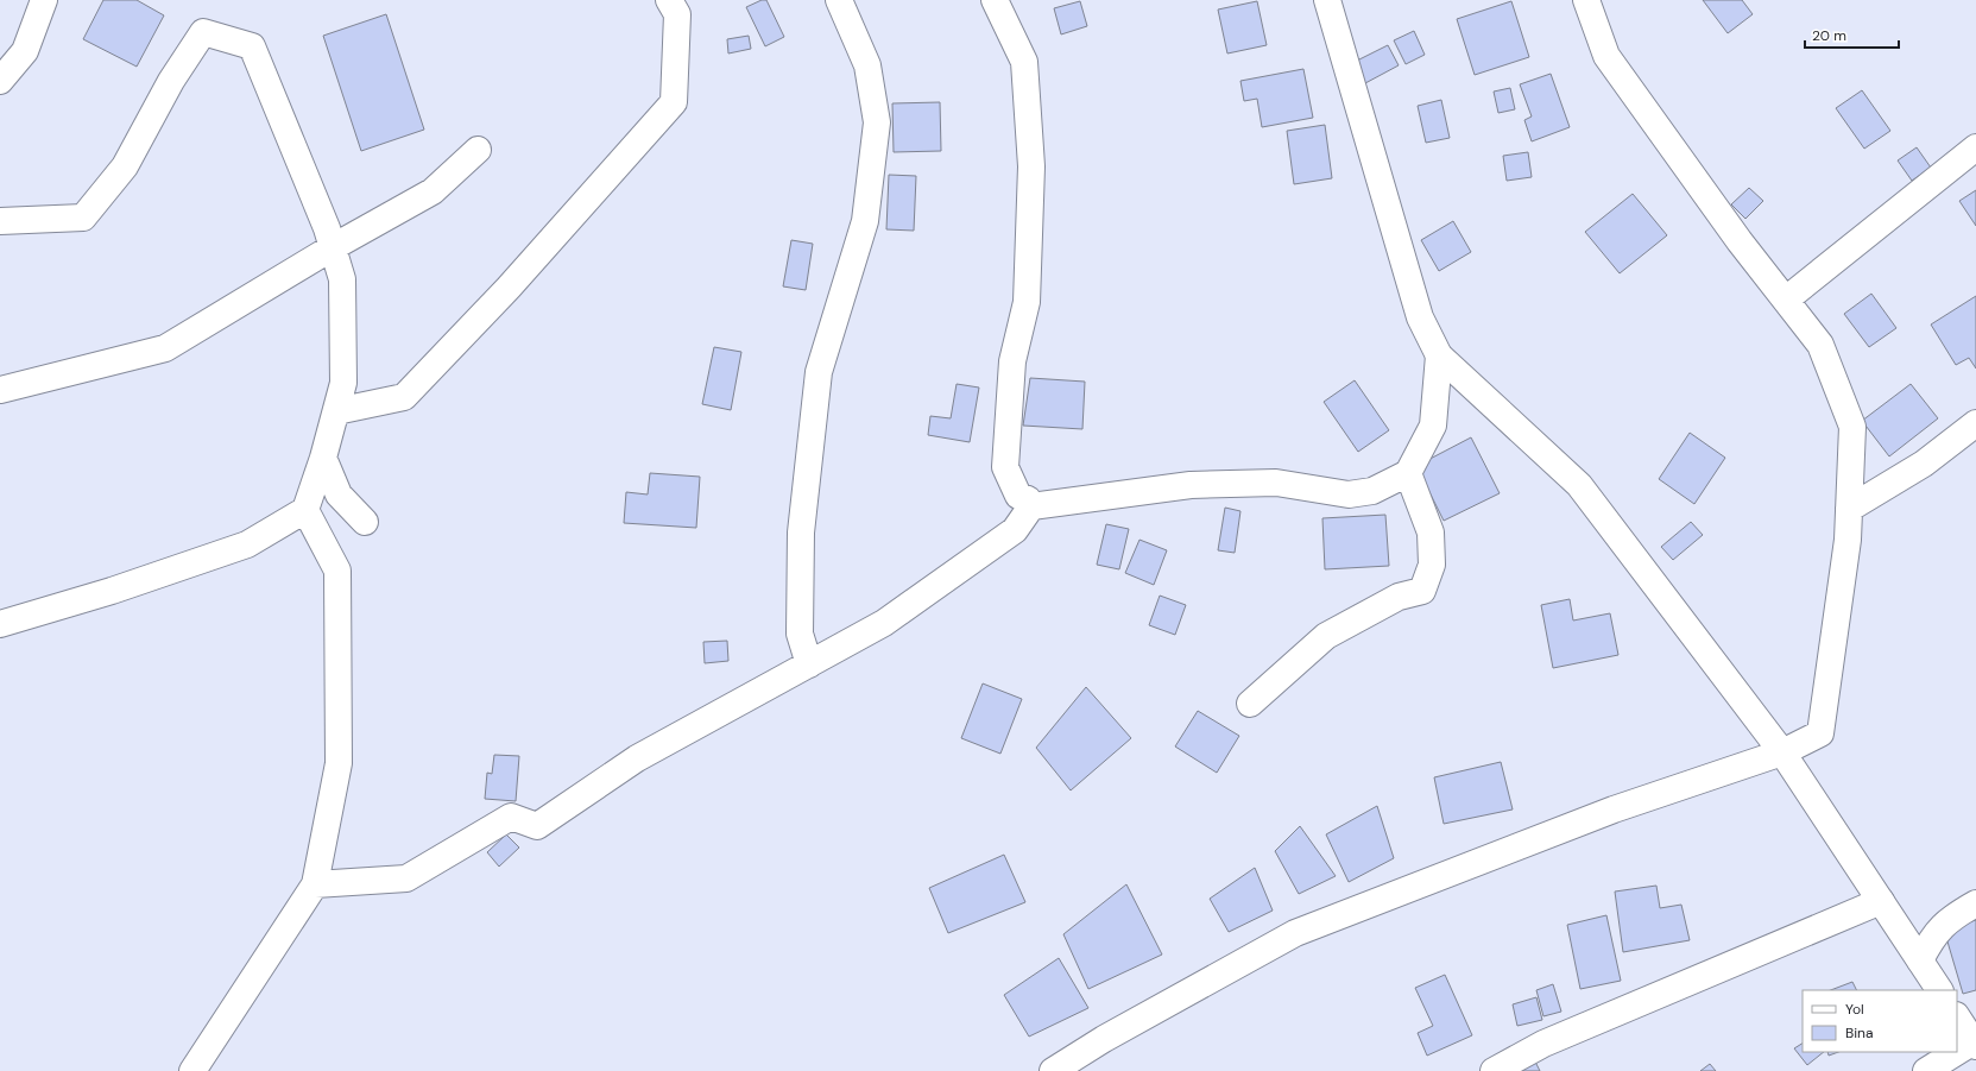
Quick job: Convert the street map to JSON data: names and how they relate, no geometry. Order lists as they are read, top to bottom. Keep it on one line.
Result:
{"legend":["Yol","Bina"],"scale_bar":"20 m"}
